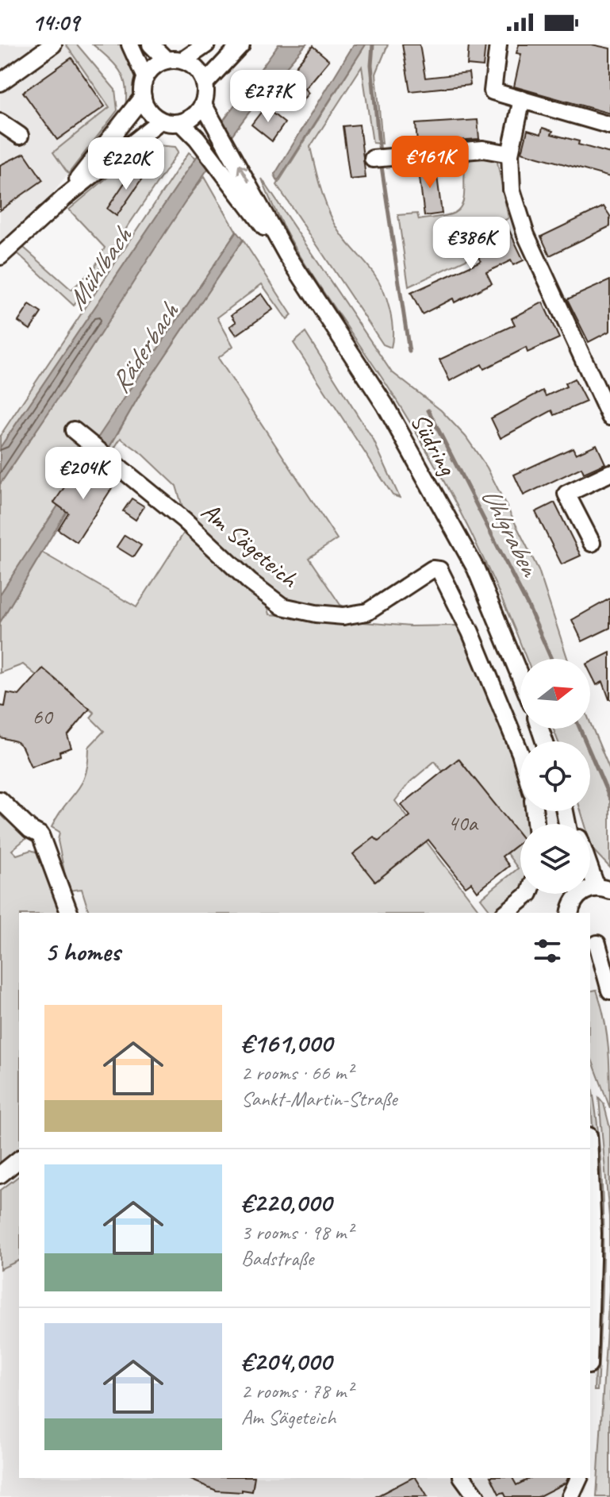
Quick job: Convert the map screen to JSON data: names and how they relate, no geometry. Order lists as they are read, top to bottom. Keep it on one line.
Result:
{"streets":{"street":["Südring","Am Sägeteich"]},"water":["Mühlbach","Räderbach","Uhlgraben"],"house_numbers":["60","40a"],"north":"right","page":{"status":"14:09","price":["€277K","€161K","€220K","€386K","€204K"],"heading":"5 homes","list":[{"name":"€161,000","note":"2 rooms · 66 m² · Sankt-Martin-Straße"},{"name":"€220,000","note":"3 rooms · 98 m² · Badstraße"},{"name":"€204,000","note":"2 rooms · 78 m² · Am Sägeteich"}]}}
